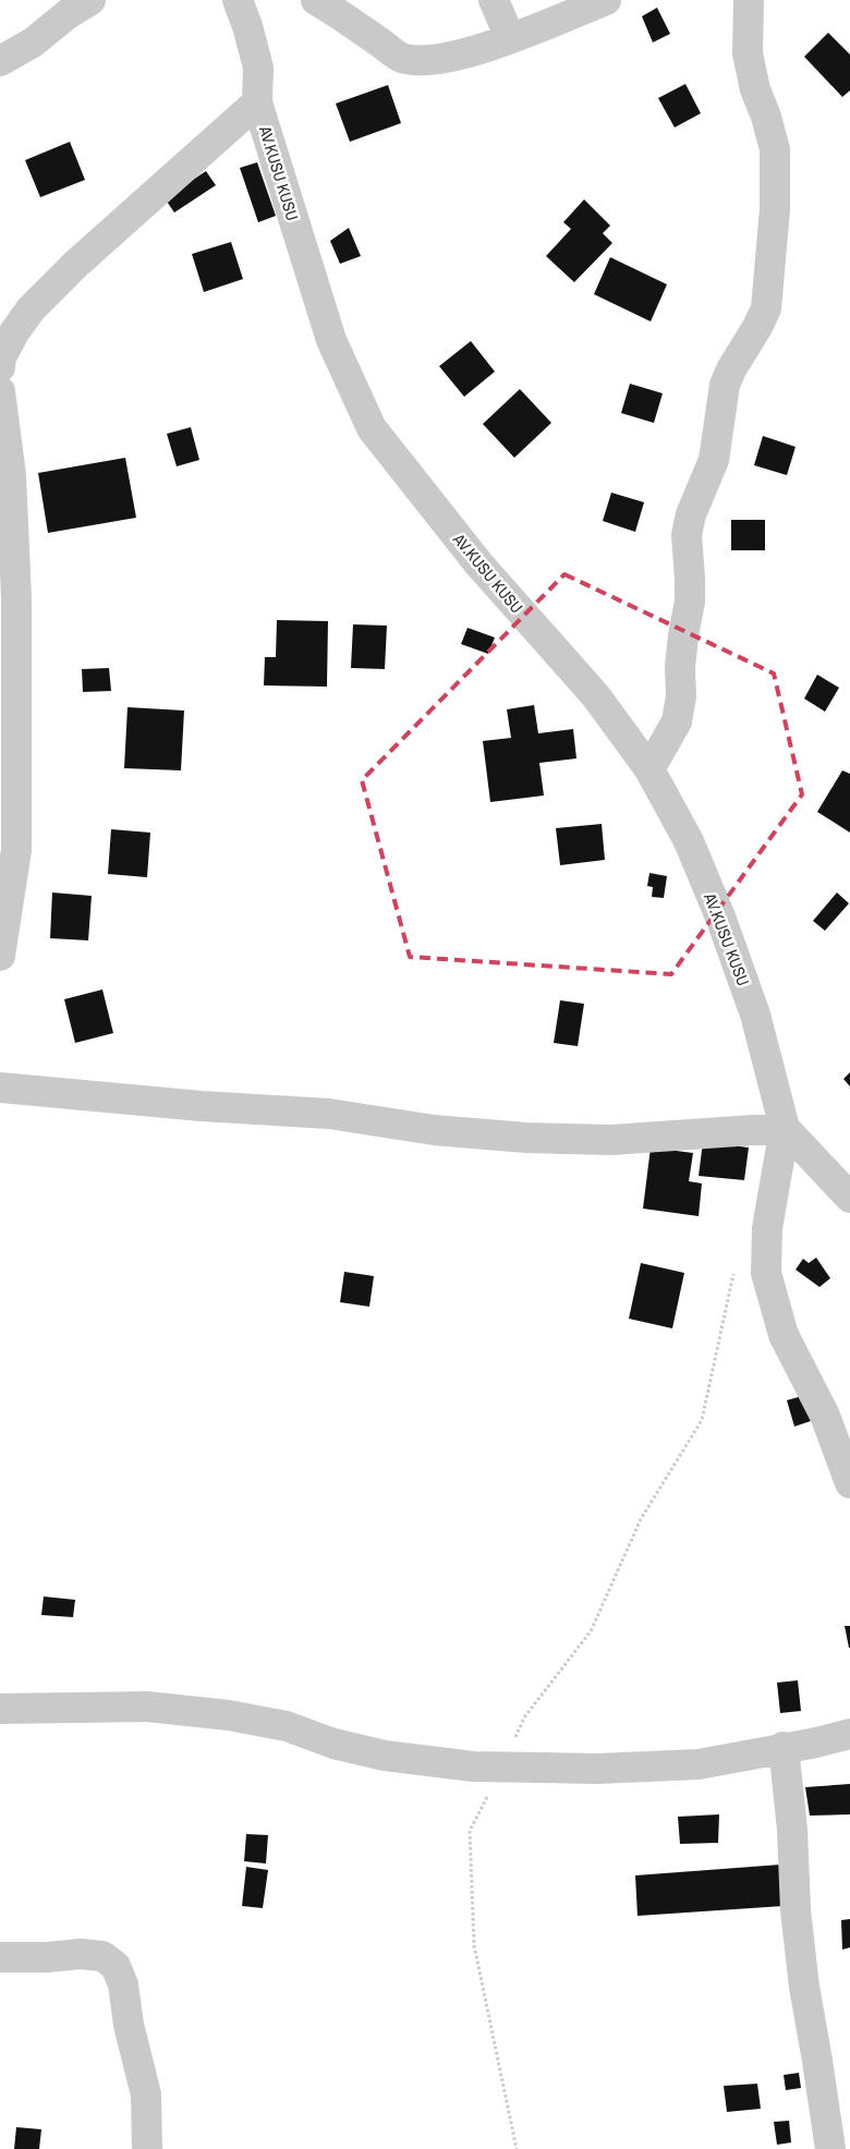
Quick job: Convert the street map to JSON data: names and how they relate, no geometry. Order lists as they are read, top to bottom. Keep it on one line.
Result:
{"streets":{"street":["AV.KUSU KUSU"]}}
